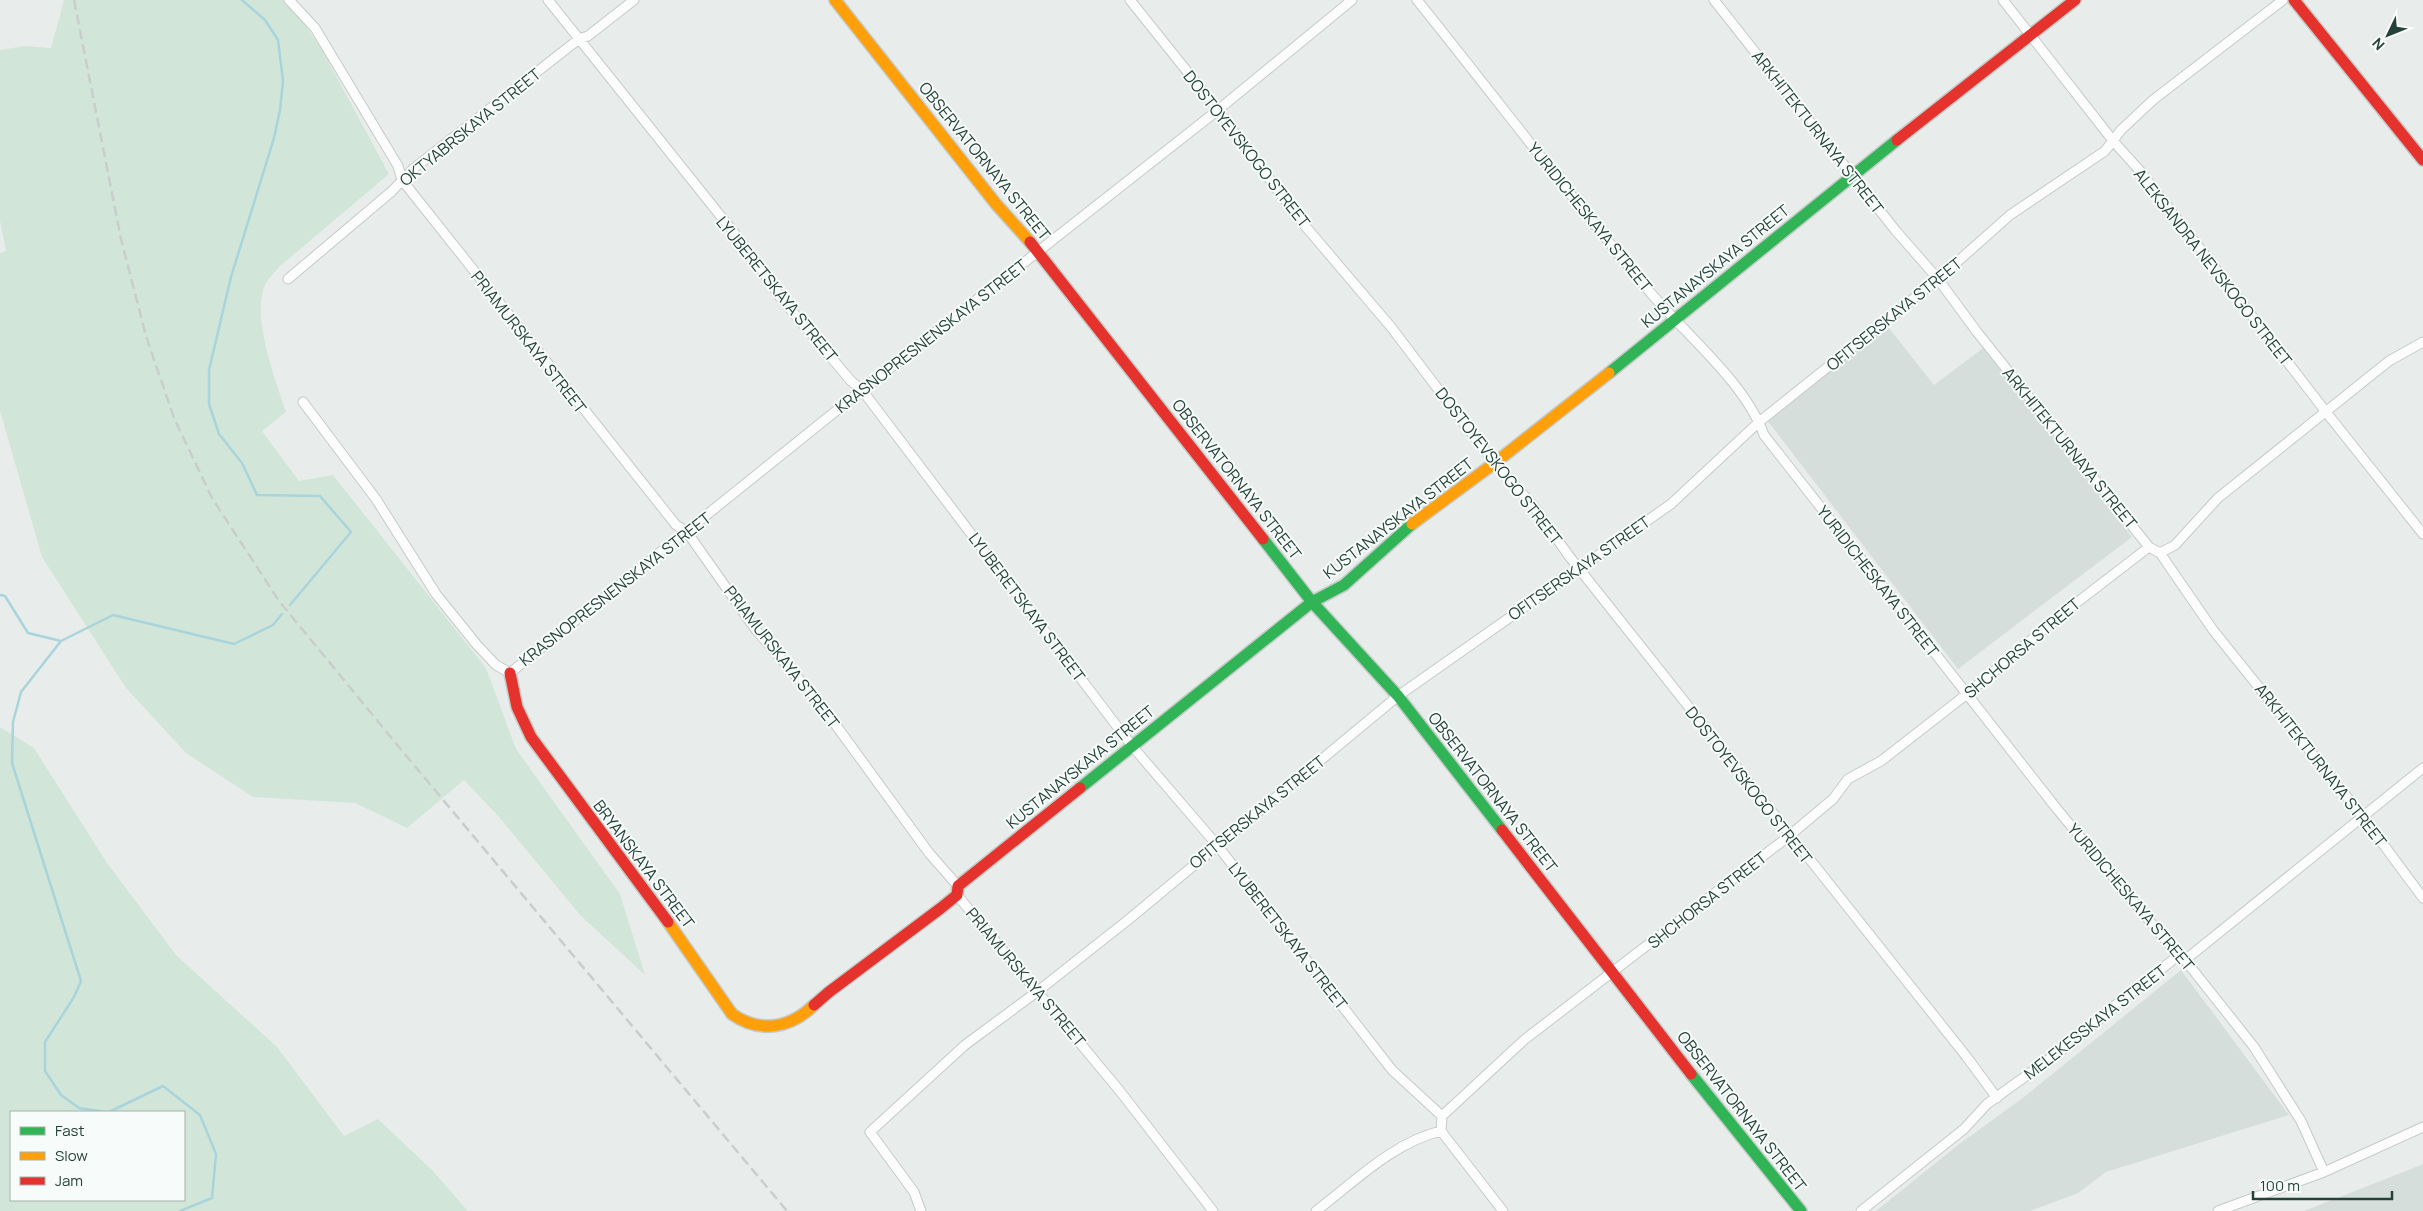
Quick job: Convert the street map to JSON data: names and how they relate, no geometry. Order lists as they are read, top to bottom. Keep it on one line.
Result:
{"streets":{"street":["OKTYABRSKAYA STREET","ARKHITEKTURNAYA STREET","DOSTOYEVSKOGO STREET","OBSERVATORNAYA STREET","YURIDICHESKAYA STREET","KUSTANAYSKAYA STREET","ALEKSANDRA NEVSKOGO STREET","LYUBERETSKAYA STREET","OFITSERSKAYA STREET","KRASNOPRESNENSKAYA STREET","PRIAMURSKAYA STREET","SHCHORSA STREET","BRYANSKAYA STREET","MELEKESSKAYA STREET"]},"crossings":[["OKTYABRSKAYA STREET","LYUBERETSKAYA STREET"],["OKTYABRSKAYA STREET","PRIAMURSKAYA STREET"],["ARKHITEKTURNAYA STREET","KUSTANAYSKAYA STREET"],["ARKHITEKTURNAYA STREET","OFITSERSKAYA STREET"],["ARKHITEKTURNAYA STREET","SHCHORSA STREET"],["ARKHITEKTURNAYA STREET","MELEKESSKAYA STREET"],["DOSTOYEVSKOGO STREET","KUSTANAYSKAYA STREET"],["DOSTOYEVSKOGO STREET","OFITSERSKAYA STREET"],["DOSTOYEVSKOGO STREET","KRASNOPRESNENSKAYA STREET"],["DOSTOYEVSKOGO STREET","SHCHORSA STREET"],["DOSTOYEVSKOGO STREET","MELEKESSKAYA STREET"],["OBSERVATORNAYA STREET","KUSTANAYSKAYA STREET"],["OBSERVATORNAYA STREET","OFITSERSKAYA STREET"],["OBSERVATORNAYA STREET","KRASNOPRESNENSKAYA STREET"],["OBSERVATORNAYA STREET","SHCHORSA STREET"],["YURIDICHESKAYA STREET","KUSTANAYSKAYA STREET"],["YURIDICHESKAYA STREET","OFITSERSKAYA STREET"],["YURIDICHESKAYA STREET","SHCHORSA STREET"],["YURIDICHESKAYA STREET","MELEKESSKAYA STREET"],["KUSTANAYSKAYA STREET","ALEKSANDRA NEVSKOGO STREET"],["KUSTANAYSKAYA STREET","LYUBERETSKAYA STREET"],["KUSTANAYSKAYA STREET","PRIAMURSKAYA STREET"],["KUSTANAYSKAYA STREET","BRYANSKAYA STREET"],["ALEKSANDRA NEVSKOGO STREET","OFITSERSKAYA STREET"],["LYUBERETSKAYA STREET","OFITSERSKAYA STREET"],["LYUBERETSKAYA STREET","KRASNOPRESNENSKAYA STREET"],["LYUBERETSKAYA STREET","SHCHORSA STREET"],["OFITSERSKAYA STREET","PRIAMURSKAYA STREET"],["KRASNOPRESNENSKAYA STREET","PRIAMURSKAYA STREET"],["KRASNOPRESNENSKAYA STREET","BRYANSKAYA STREET"]],"legend":["Fast","Slow","Jam"],"scale_bar":"100 m","north":"bottom left"}
